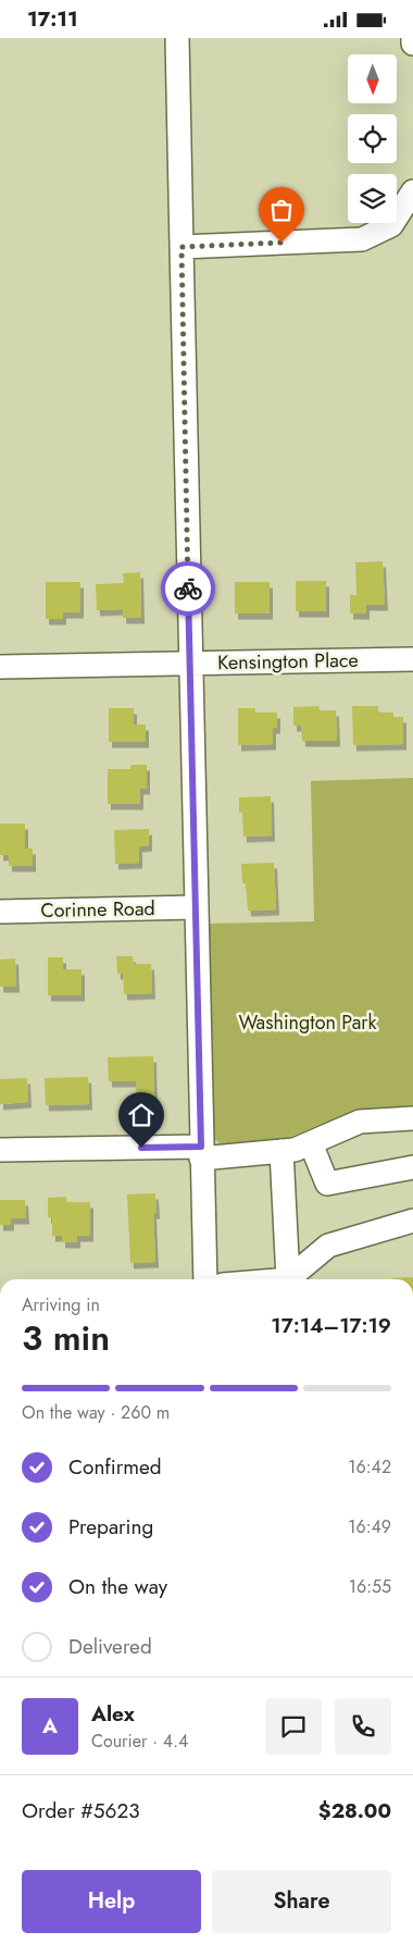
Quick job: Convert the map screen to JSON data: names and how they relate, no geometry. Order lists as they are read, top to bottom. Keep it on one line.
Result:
{"streets":{"street":["Kensington Place","Corinne Road"]},"parks":["Washington Park"],"north":"bottom","page":{"status":"17:11","heading":["3 min","Arriving in","17:14–17:19"],"panel":["Alex","Courier · 4.4","Order #5623","$28.00"],"bar":"On the way · 260 m","list":[["Confirmed","16:42"],["Preparing","16:49"],["On the way","16:55"],"Delivered"],"round":"A","buttons":["Help","Share"]}}
